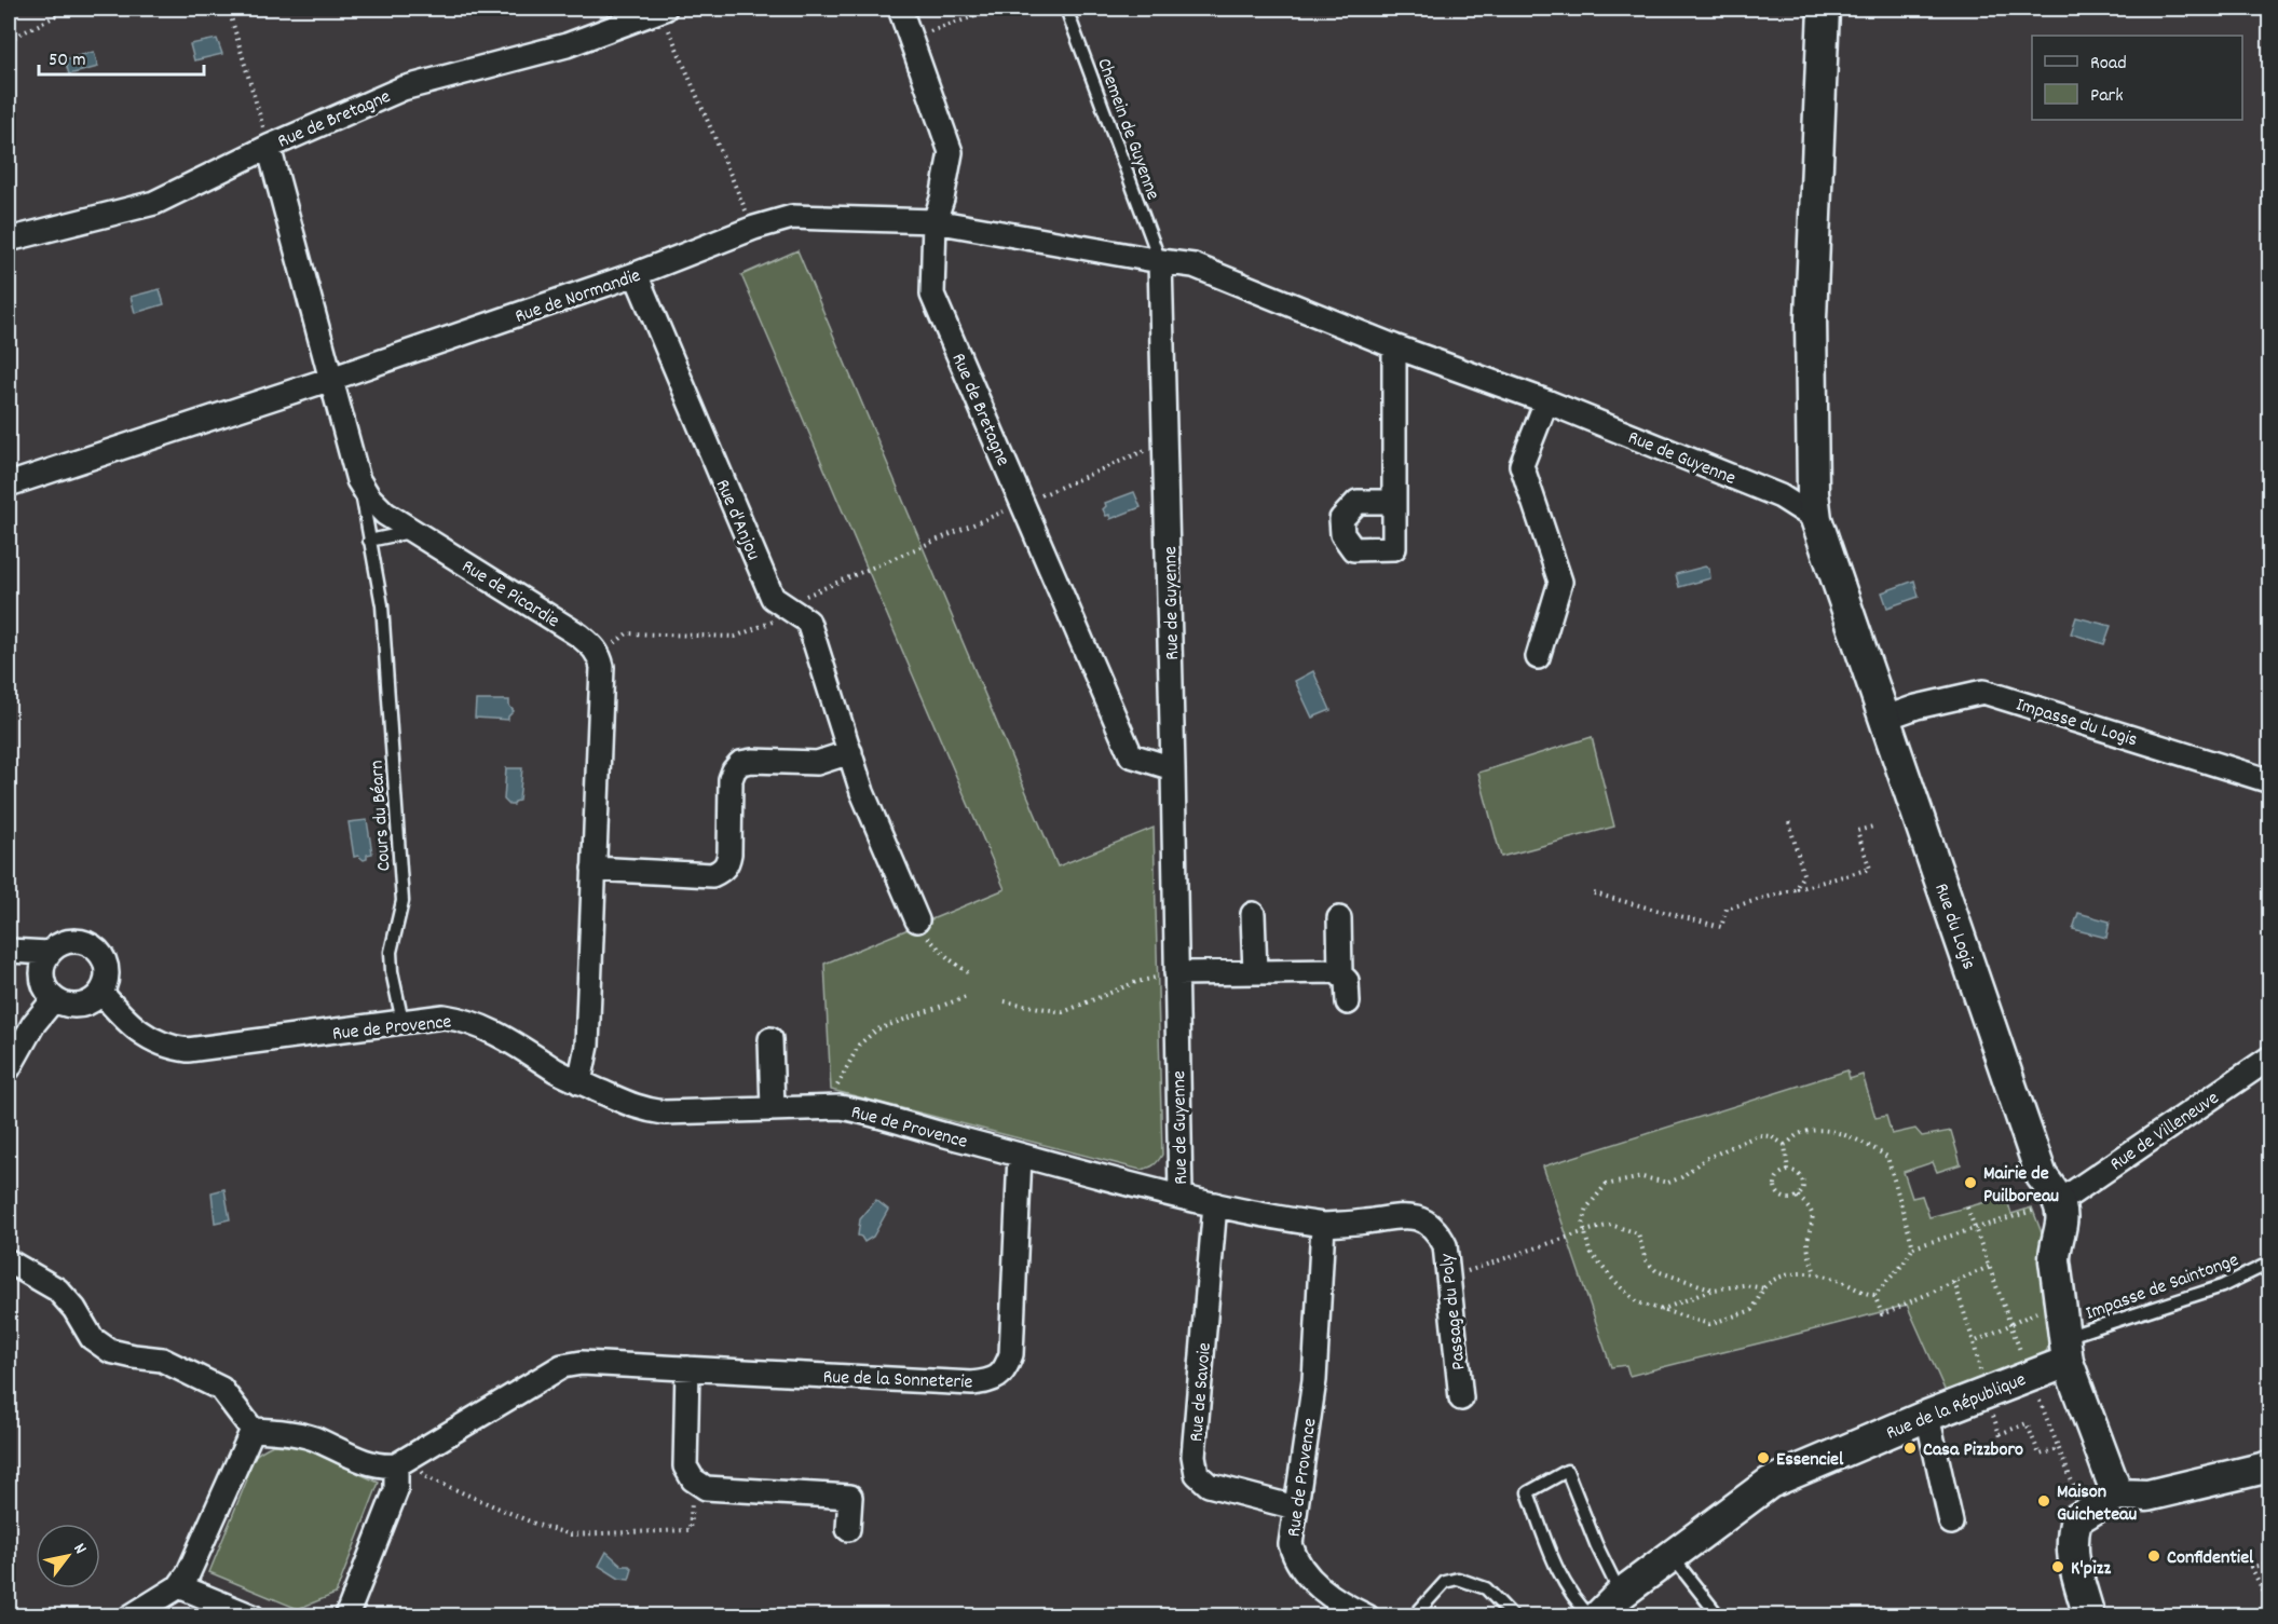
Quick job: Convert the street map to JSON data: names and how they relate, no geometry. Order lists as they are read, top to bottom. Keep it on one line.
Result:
{"streets":{"street":["Rue de Bretagne","Rue de Normandie","Rue de Guyenne","Rue d'Anjou","Rue de Picardie","Impasse du Logis","Rue du Logis","Rue de Provence","Rue de Villeneuve","Passage du Poly","Rue de la Sonneterie","Rue de Savoie","Rue de la République"],"lane":["Chemein de Guyenne","Cours du Béarn","Impasse de Saintonge"]},"crossings":[["Rue de Bretagne","Rue de Normandie"],["Rue de Bretagne","Rue de Guyenne"],["Rue de Bretagne","Rue de Picardie"],["Chemein de Guyenne","Rue de Normandie"],["Chemein de Guyenne","Rue de Guyenne"],["Rue de Normandie","Rue de Guyenne"],["Rue de Normandie","Rue d'Anjou"],["Rue de Normandie","Rue de Picardie"],["Rue de Guyenne","Rue du Logis"],["Rue de Guyenne","Rue de Provence"],["Rue de Picardie","Cours du Béarn"],["Impasse du Logis","Rue du Logis"],["Cours du Béarn","Rue de Provence"],["Rue du Logis","Rue de Villeneuve"],["Rue de Provence","Passage du Poly"],["Rue de Provence","Rue de la Sonneterie"],["Rue de Provence","Rue de Savoie"],["Impasse de Saintonge","Rue de la République"]],"places":["Mairie de Puilboreau","Casa Pizzboro","Essenciel","Maison Guicheteau","Confidentiel","K'pizz"],"legend":["Road","Park"],"scale_bar":"50 m","north":"top right"}
